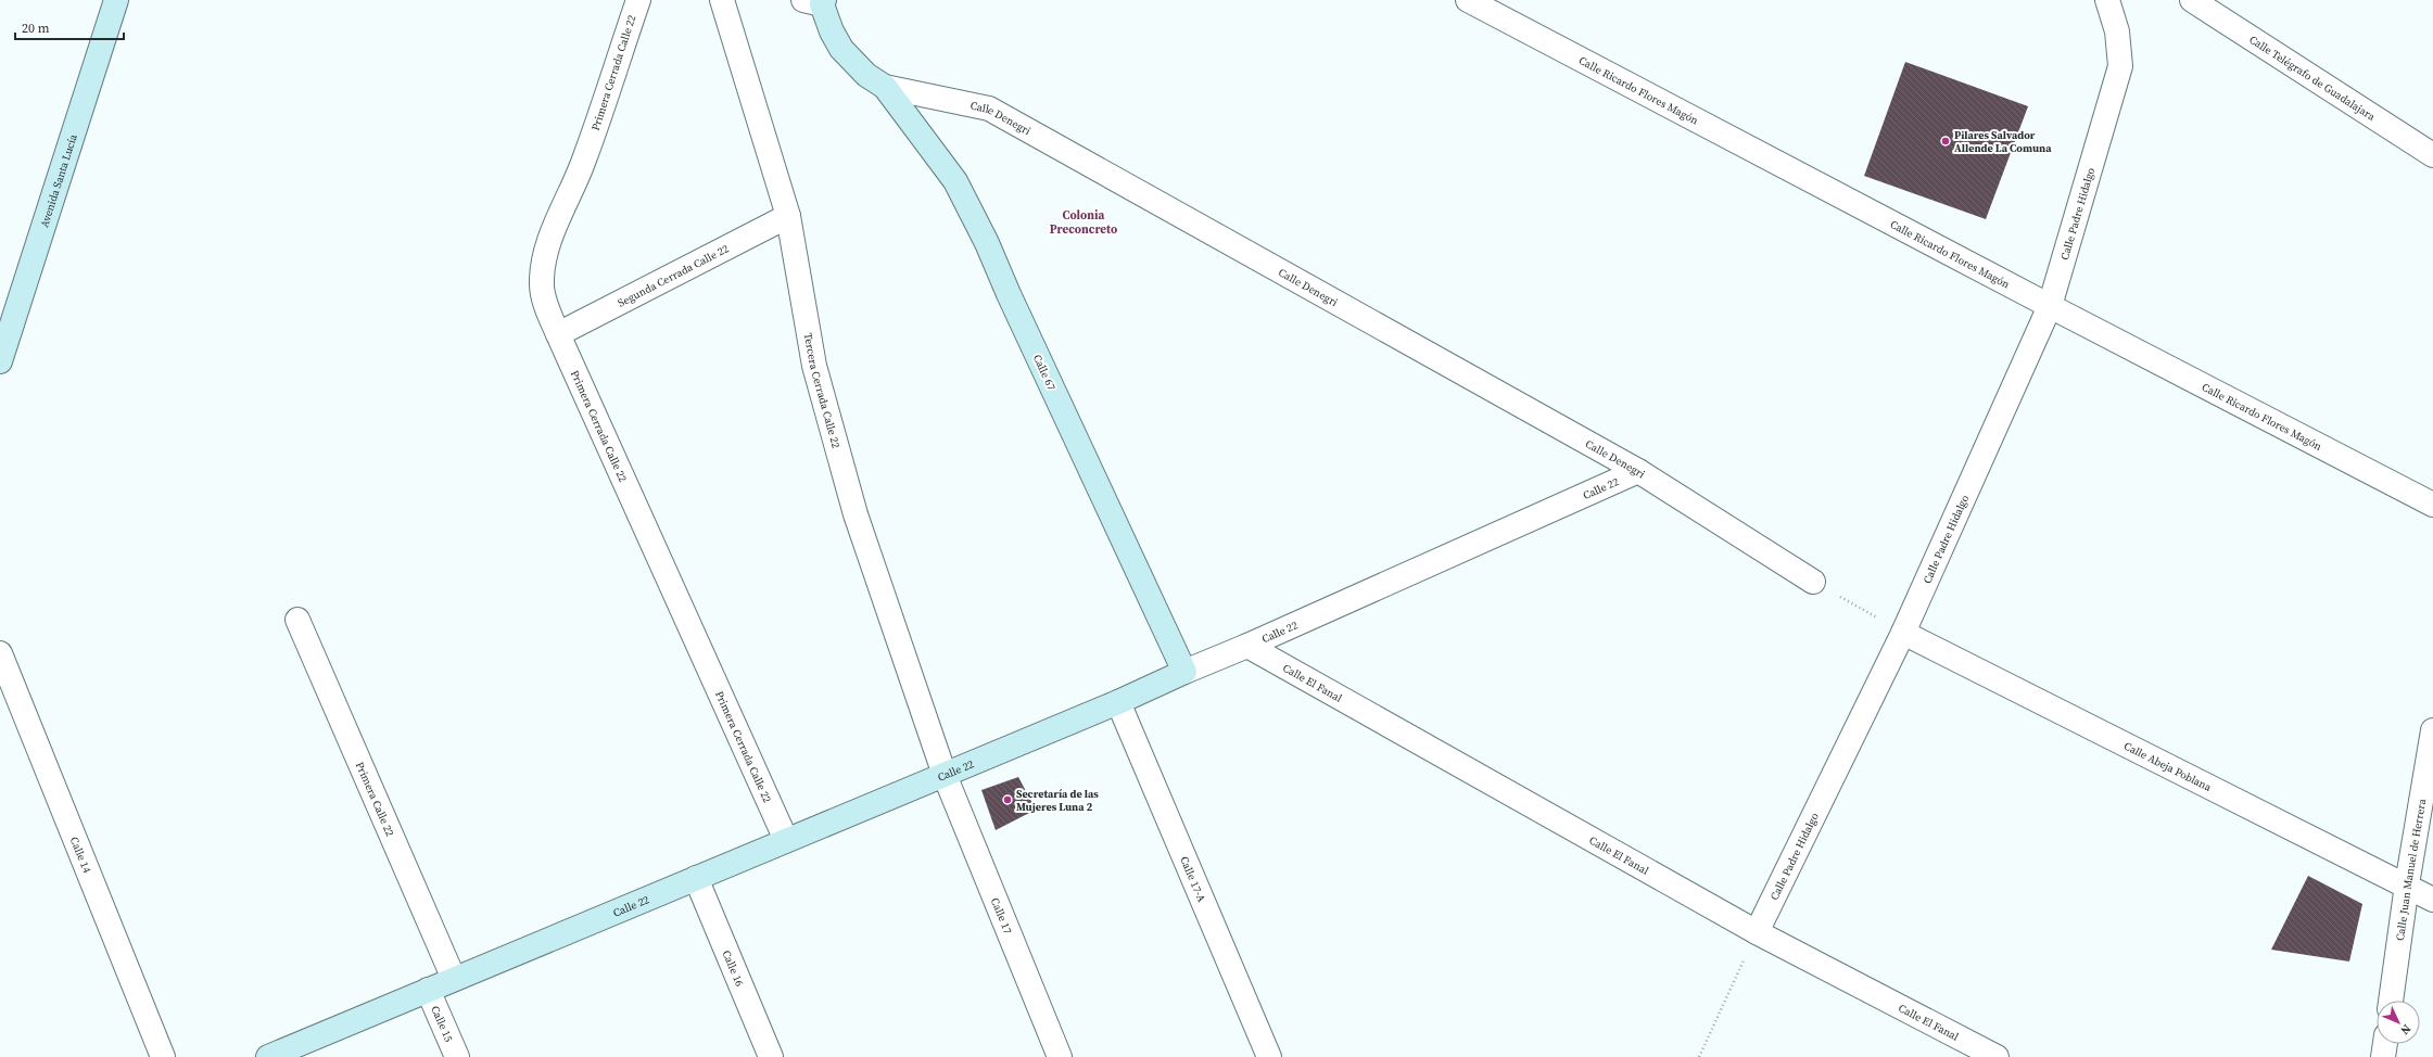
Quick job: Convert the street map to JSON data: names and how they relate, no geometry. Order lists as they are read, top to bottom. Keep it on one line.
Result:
{"streets":{"street":["Primera Cerrada Calle 22","Calle Telégrafo de Guadalajara","Calle Ricardo Flores Magón","Calle Denegri","Avenida Santa Lucía","Calle Padre Hidalgo","Segunda Cerrada Calle 22","Calle 67","Tercera Cerrada Calle 22","Calle 22","Calle El Fanal","Calle Abeja Poblana","Primera Calle 22","Calle 14","Calle Juan Manuel de Herrera","Calle 17-A","Calle 17","Calle 16","Calle 15"]},"crossings":[["Primera Cerrada Calle 22","Segunda Cerrada Calle 22"],["Primera Cerrada Calle 22","Calle 22"],["Calle Ricardo Flores Magón","Calle Padre Hidalgo"],["Calle Denegri","Calle 67"],["Calle Denegri","Calle 22"],["Calle Padre Hidalgo","Calle El Fanal"],["Calle Padre Hidalgo","Calle Abeja Poblana"],["Segunda Cerrada Calle 22","Tercera Cerrada Calle 22"],["Calle 67","Calle 22"],["Tercera Cerrada Calle 22","Calle 22"],["Tercera Cerrada Calle 22","Calle 17"],["Calle 22","Calle El Fanal"],["Calle 22","Primera Calle 22"],["Calle 22","Calle 17-A"],["Calle 22","Calle 17"],["Calle 22","Calle 16"],["Calle 22","Calle 15"],["Calle Abeja Poblana","Calle Juan Manuel de Herrera"]],"districts":["Colonia Preconcreto"],"places":["Pilares Salvador Allende La Comuna","Secretaría de las Mujeres Luna 2"],"scale_bar":"20 m","north":"bottom right"}
